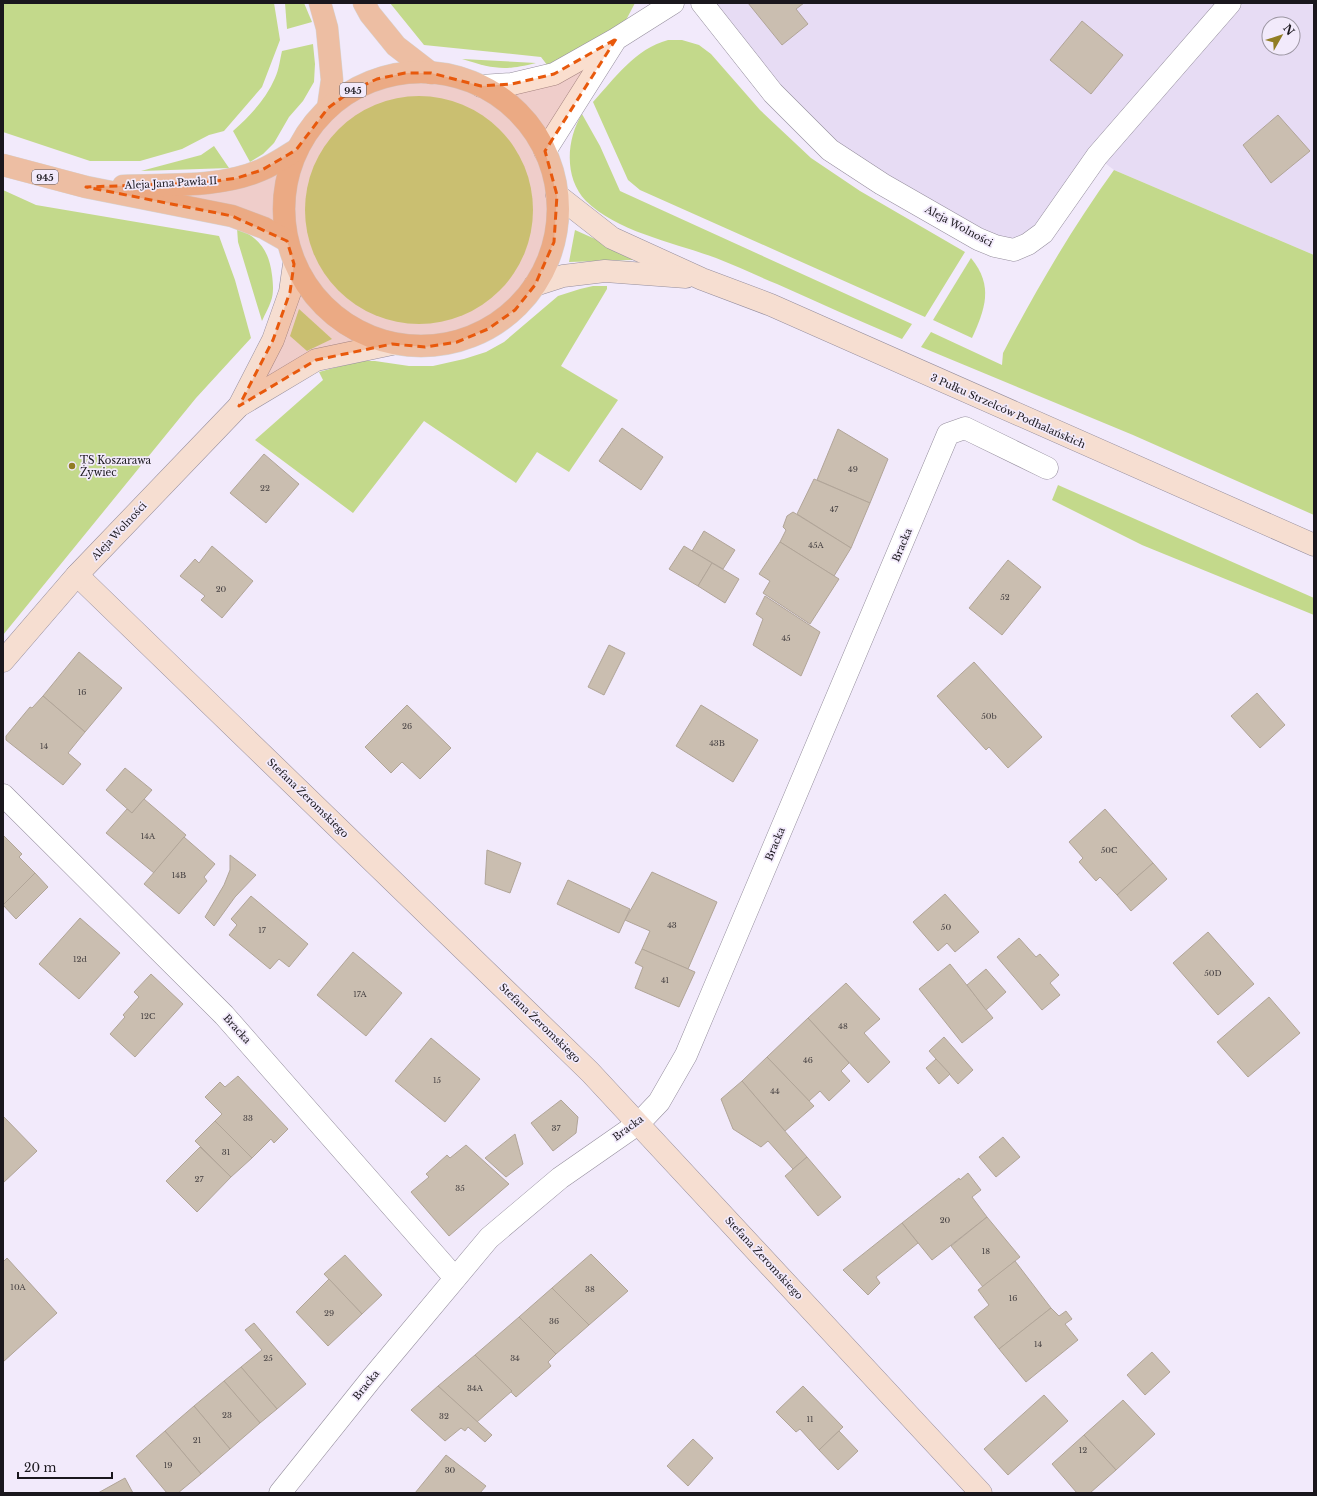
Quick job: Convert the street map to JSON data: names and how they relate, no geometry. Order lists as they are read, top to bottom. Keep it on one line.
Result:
{"streets":{"main road":["945","Aleja Jana Pawła II"],"street":["Aleja Wolności","3 Pułku Strzelców Podhalańskich","Bracka","Stefana Żeromskiego"]},"crossings":[["945","Aleja Jana Pawła II"],["945","Aleja Wolności"],["945","3 Pułku Strzelców Podhalańskich"],["Aleja Wolności","Stefana Żeromskiego"],["Bracka","Stefana Żeromskiego"]],"places":["TS Koszarawa Żywiec"],"house_numbers":["49","22","47","45A","20","52","45","16","50b","26","43B","14","14A","50C","14B","43","50","17","12d","50D","41","17A","12C","48","46","15","44","33","37","31","27","35","20","18","10A","38","16","29","36","14","25","34","34A","23","32","11","21","12","19","30"],"scale_bar":"20 m","north":"top right"}
